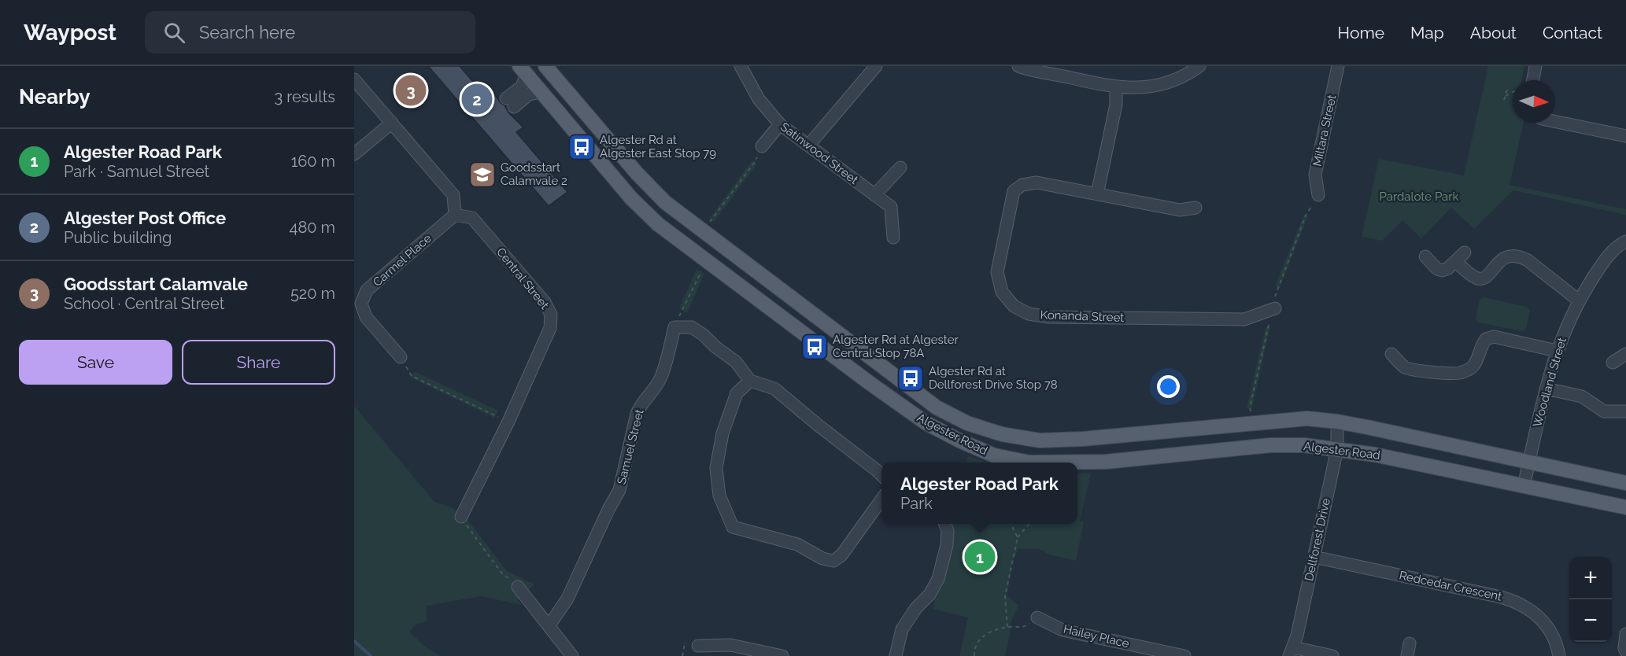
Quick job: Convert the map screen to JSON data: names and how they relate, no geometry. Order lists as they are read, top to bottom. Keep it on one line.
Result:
{"streets":{"main road":["Algester Road"],"street":["Miltara Street","Satinwood Street","Carmel Place","Central Street","Konanda Street","Woodland Street","Samuel Street","Dellforest Drive","Redcedar Crescent","Hailey Place"]},"crossings":[["Carmel Place","Central Street"],["Woodland Street","Algester Road"],["Algester Road","Dellforest Drive"],["Dellforest Drive","Redcedar Crescent"]],"parks":["Pardalote Park"],"places":{"bus stop":["Algester Rd at Algester East Stop 79","Algester Rd at Algester Central Stop 78A","Algester Rd at Dellforest Drive Stop 78"],"school or university":["Goodsstart Calamvale 2"]},"north":"right","page":{"header":"Waypost","search":"Search here","nav":["Home","Map","About","Contact"],"heading":["Nearby","3 results"],"pins":["3","2","1"],"list":[{"mark":"1","name":"Algester Road Park","note":"Park · Samuel Street","value":"160 m"},{"mark":"2","name":"Algester Post Office","note":"Public building","value":"480 m"},{"mark":"3","name":"Goodsstart Calamvale","note":"School · Central Street","value":"520 m"}],"buttons":["Save","Share"],"popup":["Algester Road Park","Park"],"map_buttons":["+","−"]}}
